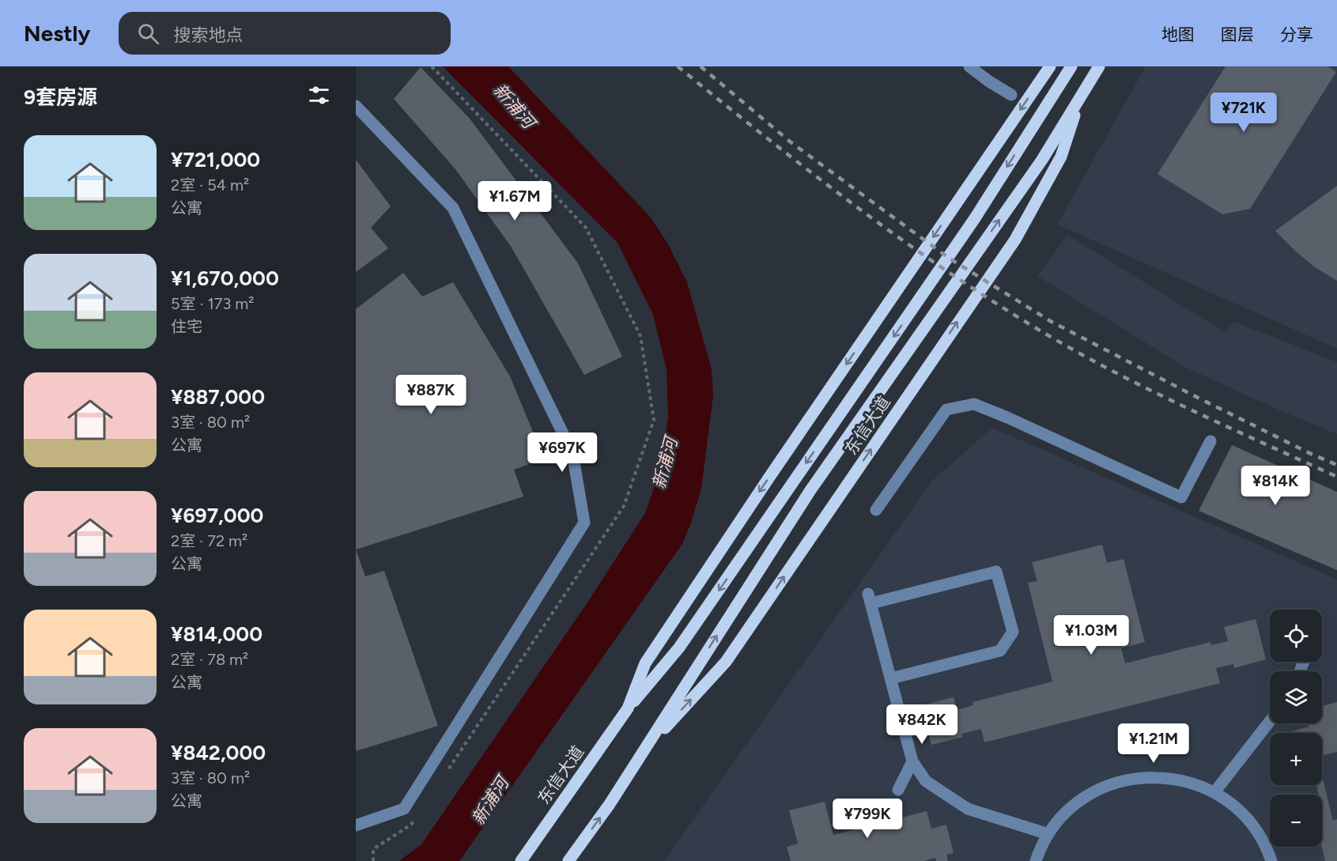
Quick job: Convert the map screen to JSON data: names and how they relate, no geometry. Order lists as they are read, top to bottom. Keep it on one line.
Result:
{"streets":{"main road":["东信大道"]},"water":["新浦河"],"page":{"header":"Nestly","search":"搜索地点","nav":["地图","图层","分享"],"heading":"9套房源","price":["¥721K","¥1.67M","¥887K","¥697K","¥814K","¥1.03M","¥842K","¥1.21M","¥799K"],"list":[{"name":"¥721,000","note":"2室 · 54 m² · 公寓"},{"name":"¥1,670,000","note":"5室 · 173 m² · 住宅"},{"name":"¥887,000","note":"3室 · 80 m² · 公寓"},{"name":"¥697,000","note":"2室 · 72 m² · 公寓"},{"name":"¥814,000","note":"2室 · 78 m² · 公寓"},{"name":"¥842,000","note":"3室 · 80 m² · 公寓"}],"map_buttons":["+","−"]}}
